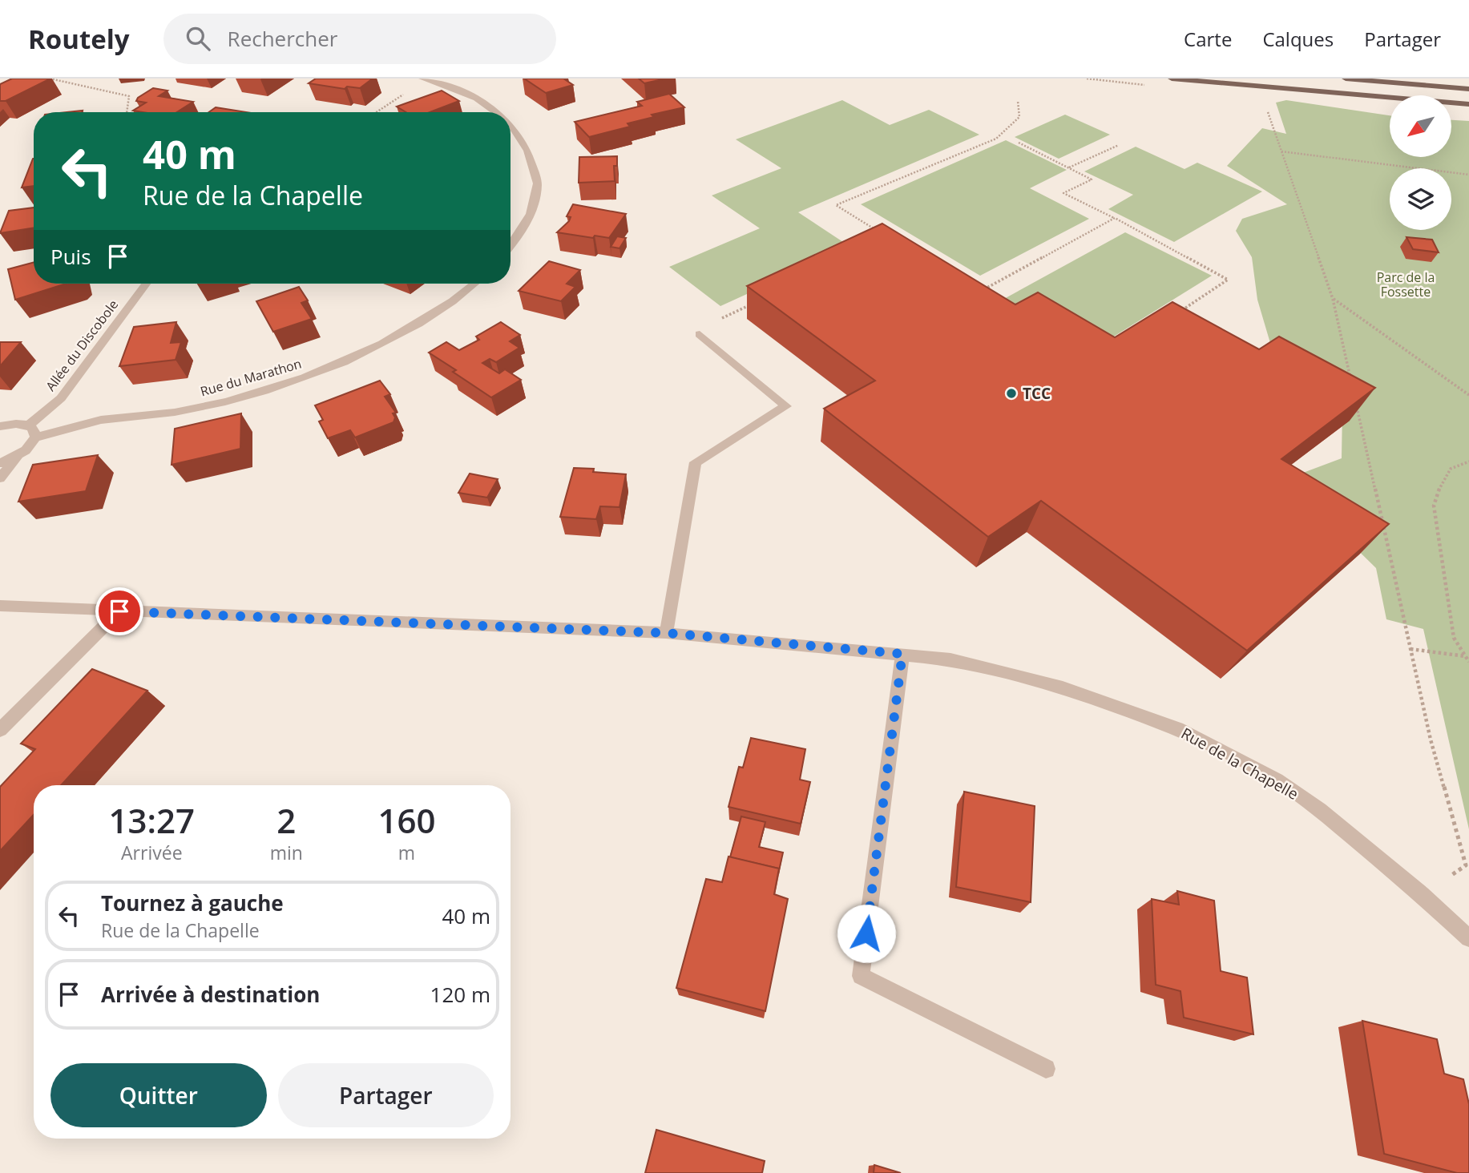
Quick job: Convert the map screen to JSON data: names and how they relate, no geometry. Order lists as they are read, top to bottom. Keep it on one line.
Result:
{"streets":{"street":["Allée du Discobole","Rue du Marathon","Rue de la Chapelle"]},"parks":["Parc de la Fossette"],"places":["TCC"],"north":"bottom left","page":{"header":"Routely","search":"Rechercher","nav":["Carte","Calques","Partager"],"turn":["40 m","Rue de la Chapelle"],"then":"Puis","eta":["13:27","Arrivée","2","min","160","m"],"list":[{"name":"Tournez à gauche","note":"Rue de la Chapelle","value":"40 m"},{"name":"Arrivée à destination","value":"120 m"}],"buttons":["Quitter","Partager"]}}
